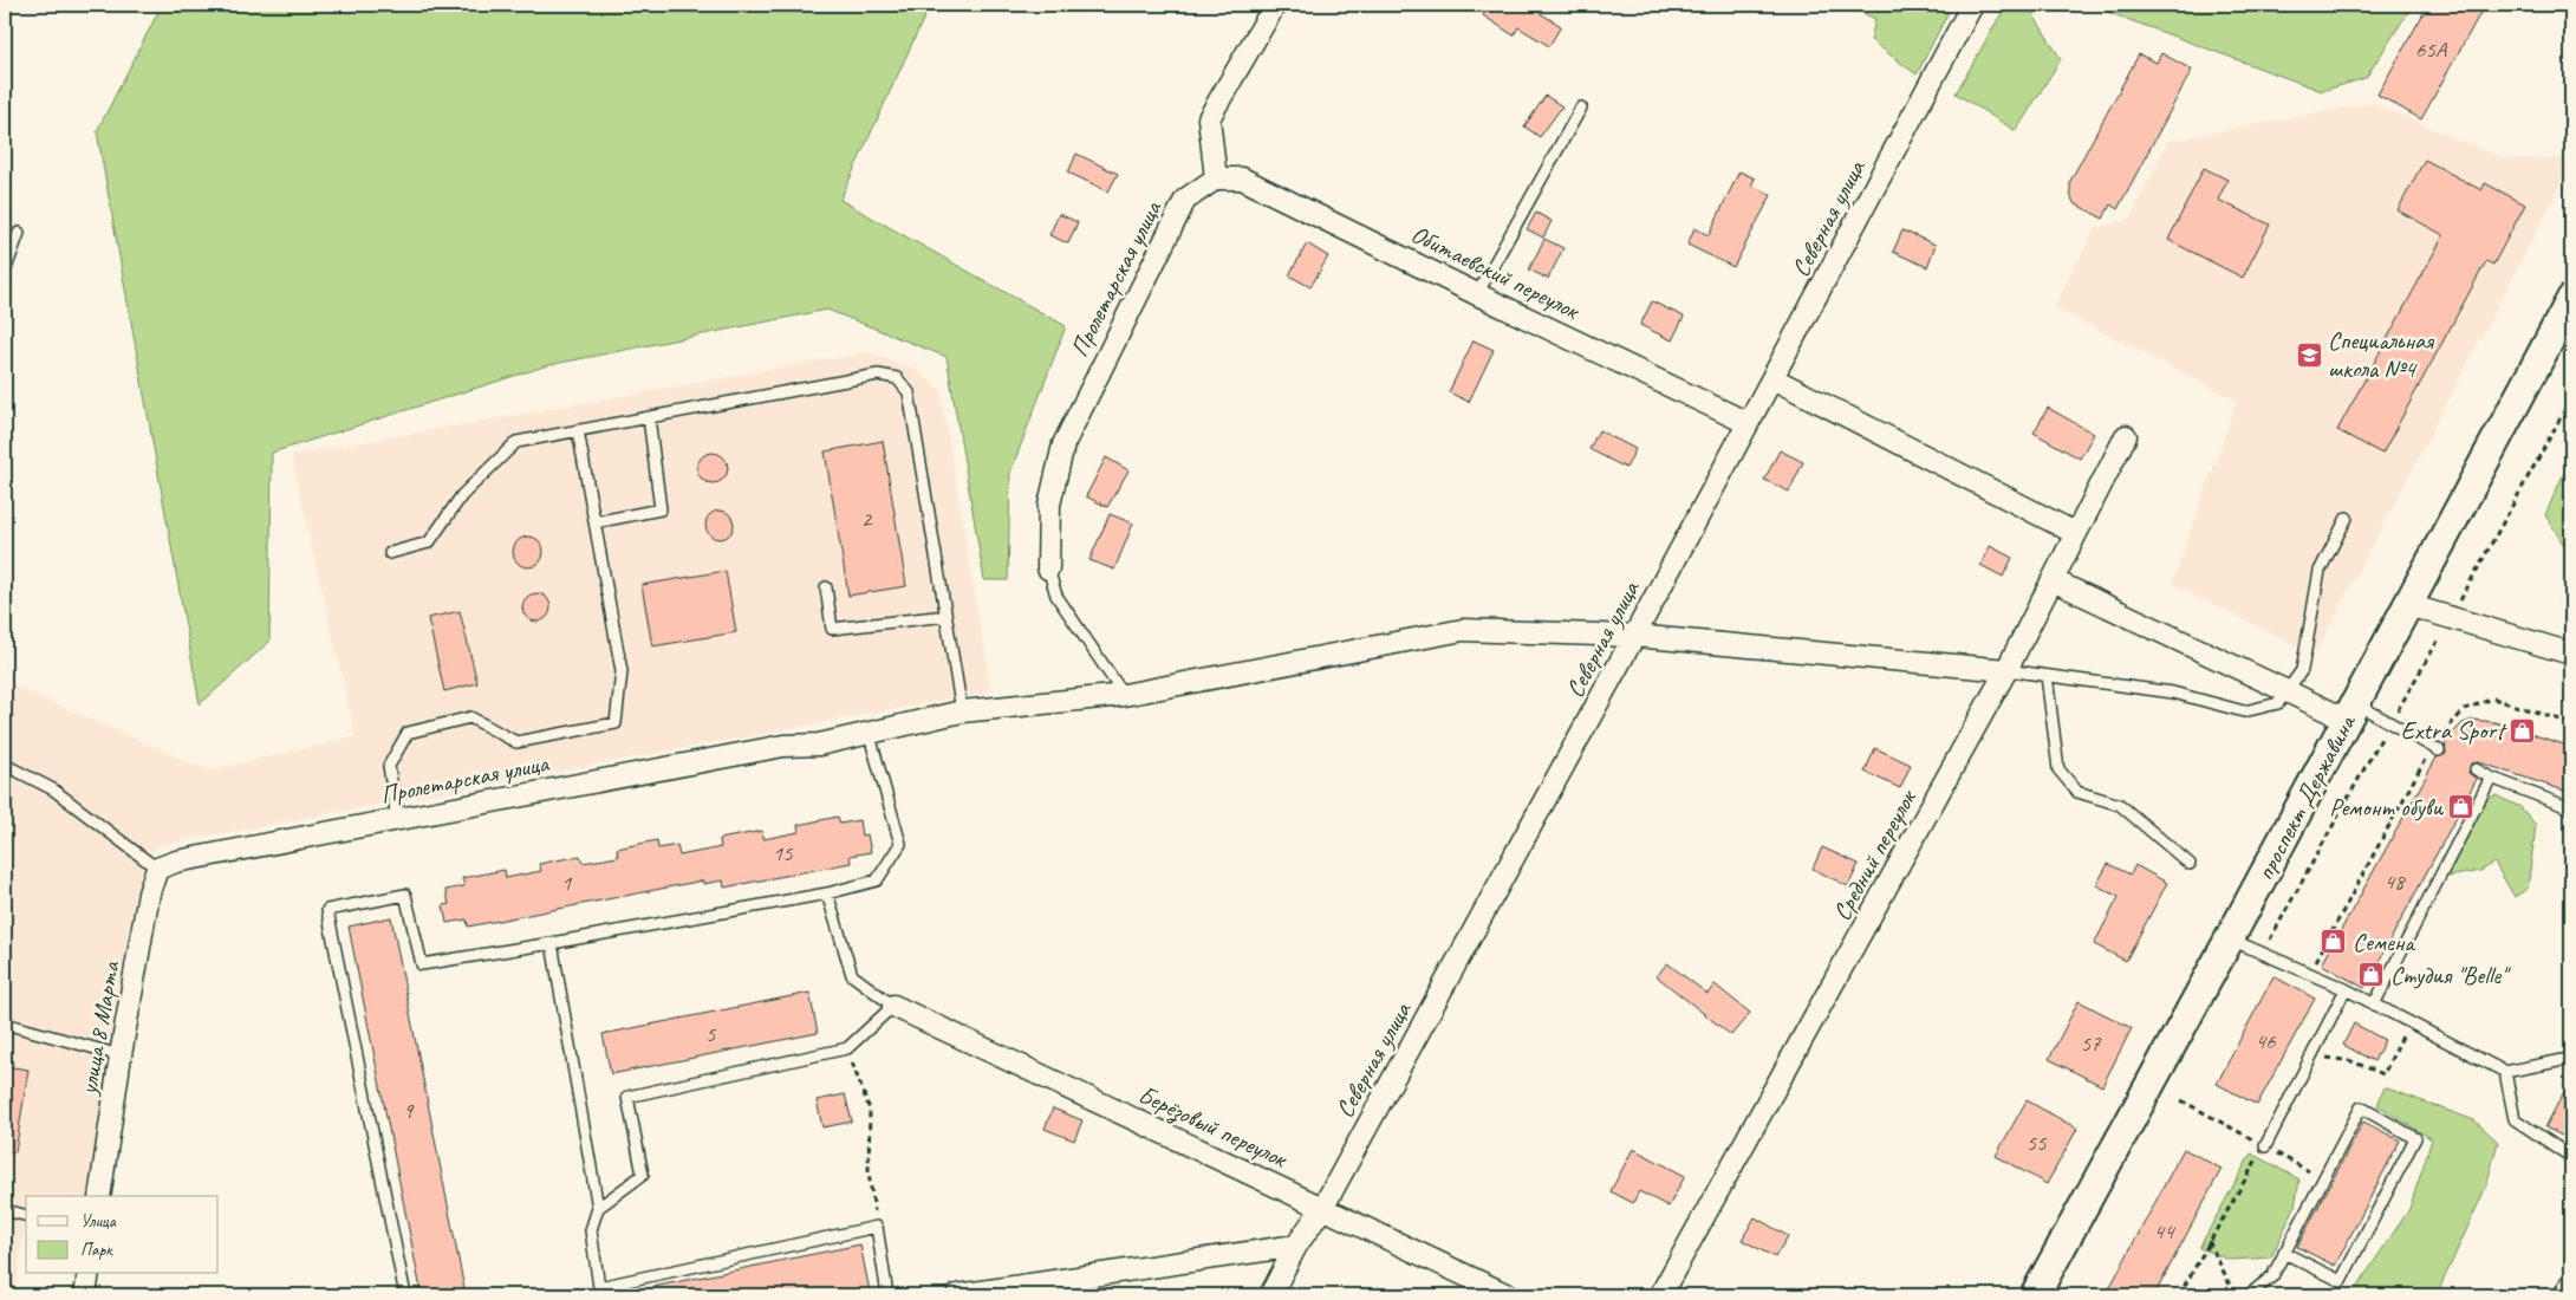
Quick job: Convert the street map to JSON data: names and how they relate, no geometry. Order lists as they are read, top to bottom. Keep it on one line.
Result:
{"streets":{"main road":["проспект Державина"],"street":["Северная улица","Обитаевский переулок","Пролетарская улица","Средний переулок","улица 8 Марта","Берёзовый переулок"]},"crossings":[["Северная улица","Обитаевский переулок"],["Северная улица","Пролетарская улица"],["Северная улица","Берёзовый переулок"],["Обитаевский переулок","Пролетарская улица"],["Пролетарская улица","Средний переулок"],["Пролетарская улица","улица 8 Марта"]],"places":{"school or university":["Специальная школа №4"],"shop":["Extra Sport","Ремонт обуви","Семена","Студия \"Belle\""]},"house_numbers":["65А","2","15","48","1","5","46","57","9","55","44"],"legend":["Улица","Парк"]}
